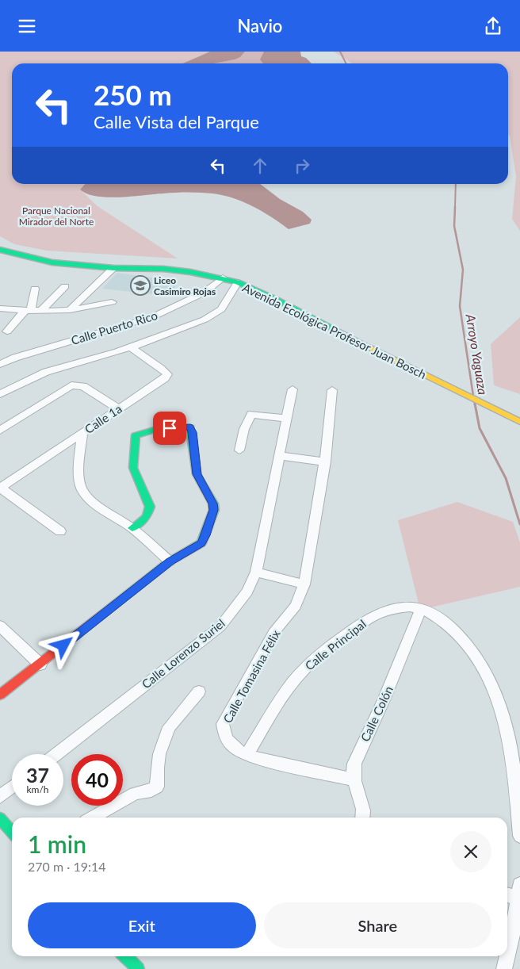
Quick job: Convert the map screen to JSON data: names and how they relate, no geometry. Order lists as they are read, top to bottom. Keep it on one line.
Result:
{"streets":{"street":["Calle Puerto Rico","Avenida Ecológica Profesor Juan Bosch","Calle 1a","Calle Principal","Calle Lorenzo Suriel","Calle Tomasina Félix","Calle Colón"]},"crossings":[["Calle Puerto Rico","Avenida Ecológica Profesor Juan Bosch"],["Calle Principal","Calle Tomasina Félix"],["Calle Principal","Calle Colón"],["Calle Tomasina Félix","Calle Colón"]],"water":["Arroyo Yaguaza"],"parks":["Parque Nacional Mirador del Norte"],"places":{"school or university":["Liceo Casimiro Rojas"]},"page":{"header":"Navio","turn":["250 m","Calle Vista del Parque"],"speed":"37 km/h","limit":"40","heading":["1 min","270 m · 19:14"],"buttons":["Exit","Share"]}}
